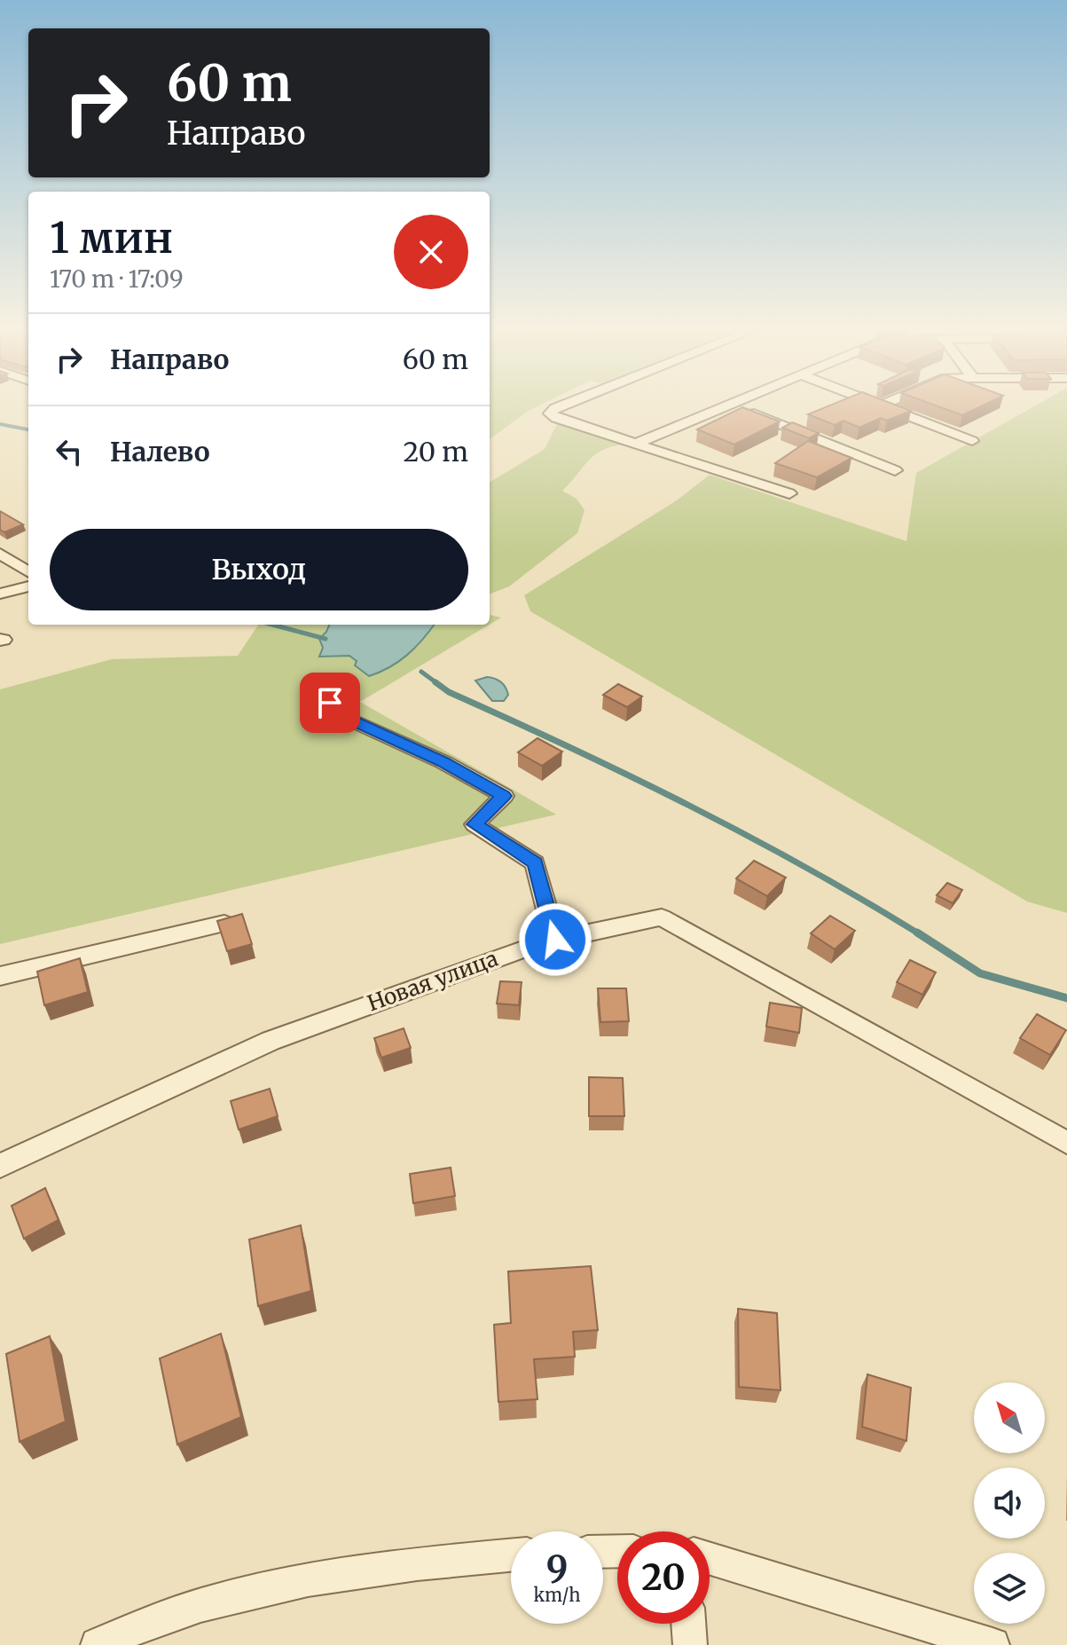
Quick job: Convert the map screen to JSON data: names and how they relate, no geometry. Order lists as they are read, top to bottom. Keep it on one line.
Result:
{"streets":{"street":["Новая улица"]},"north":"top left","page":{"turn":["60 m","Направо"],"heading":["1 мин","170 m · 17:09"],"list":[{"name":"Направо","value":"60 m"},{"name":"Налево","value":"20 m"}],"buttons":"Выход","speed":"9 km/h","limit":"20"}}
